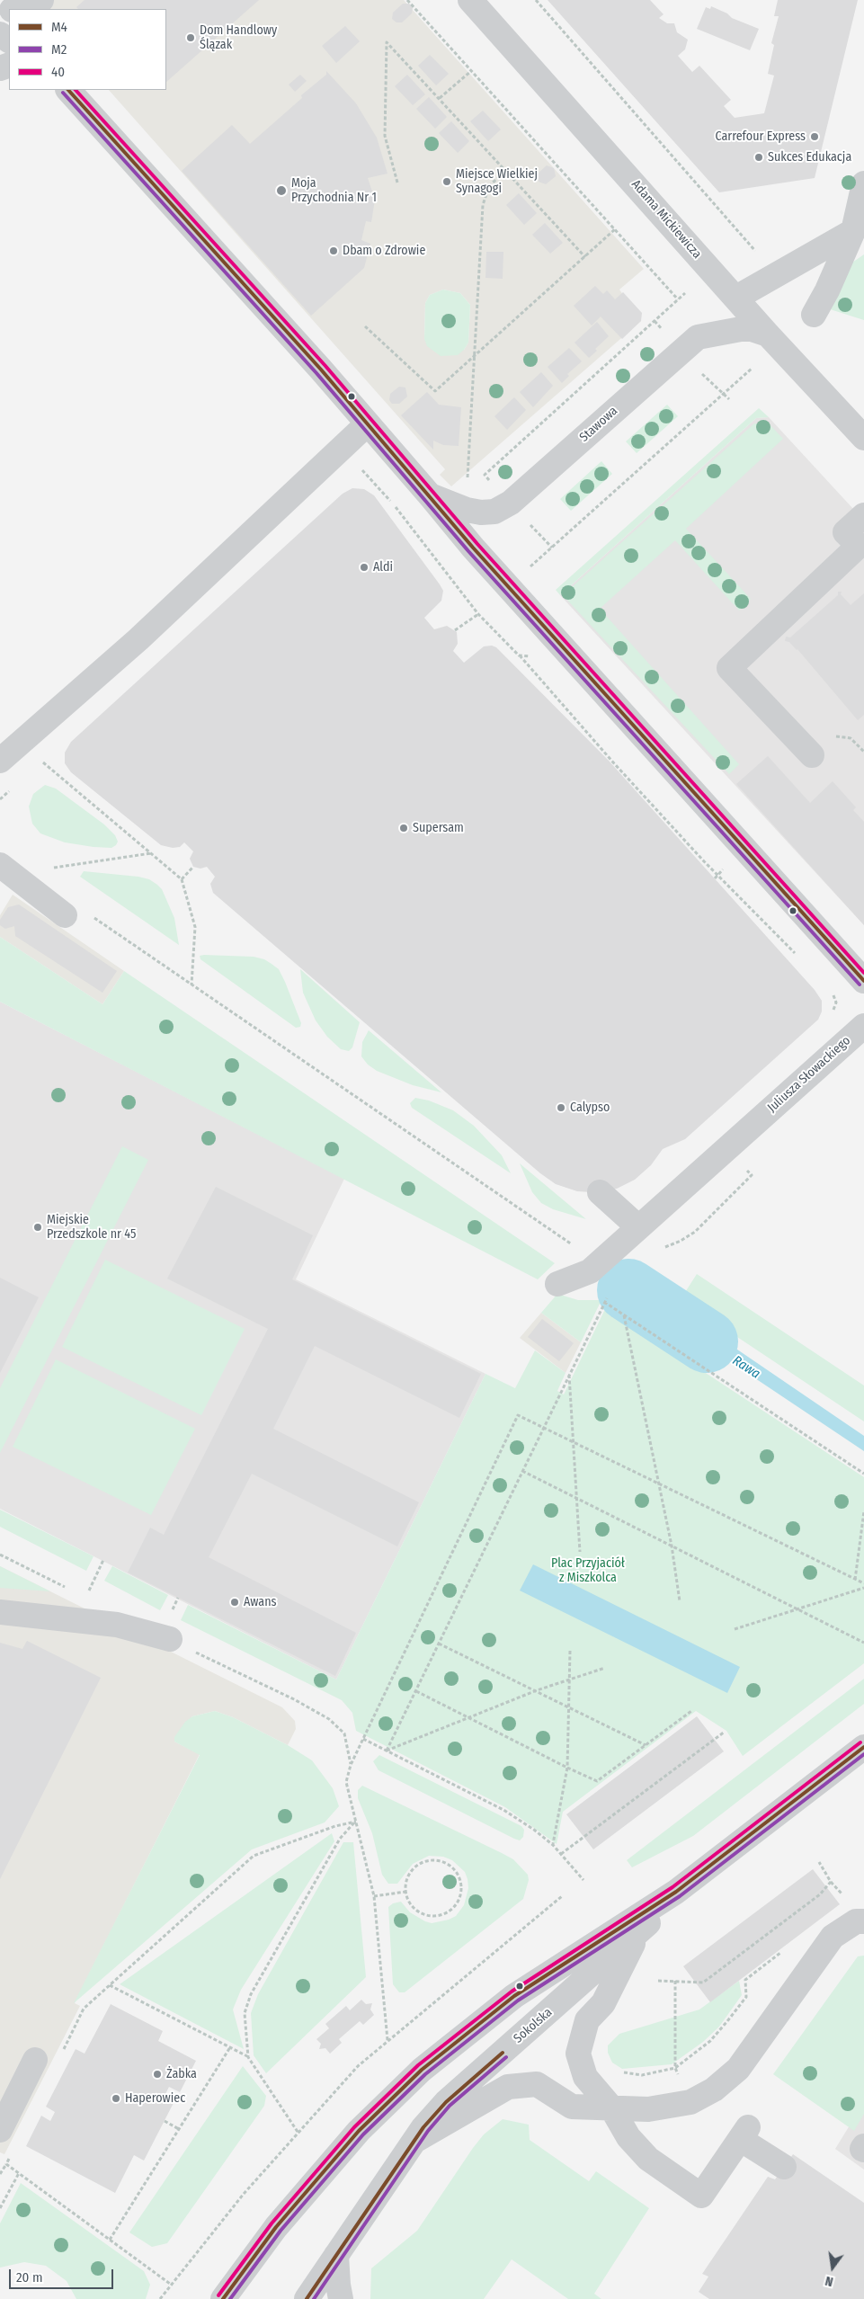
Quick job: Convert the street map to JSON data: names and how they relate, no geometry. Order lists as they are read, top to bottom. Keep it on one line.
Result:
{"streets":{"street":["Adama Mickiewicza","Stawowa","Juliusza Słowackiego","Sokolska"]},"crossings":[["Adama Mickiewicza","Stawowa"]],"water":["Rawa"],"parks":["Plac Przyjaciół z Miszkolca"],"places":["Dom Handlowy Ślązak","Carrefour Express","Sukces Edukacja","Miejsce Wielkiej Synagogi","Moja Przychodnia Nr 1","Dbam o Zdrowie","Aldi","Supersam","Calypso","Miejskie Przedszkole nr 45","Awans","Żabka","Haperowiec"],"lines":["transit line M4","transit line 40","transit line M2"],"legend":["M4","M2","40"],"scale_bar":"20 m","north":"bottom"}
